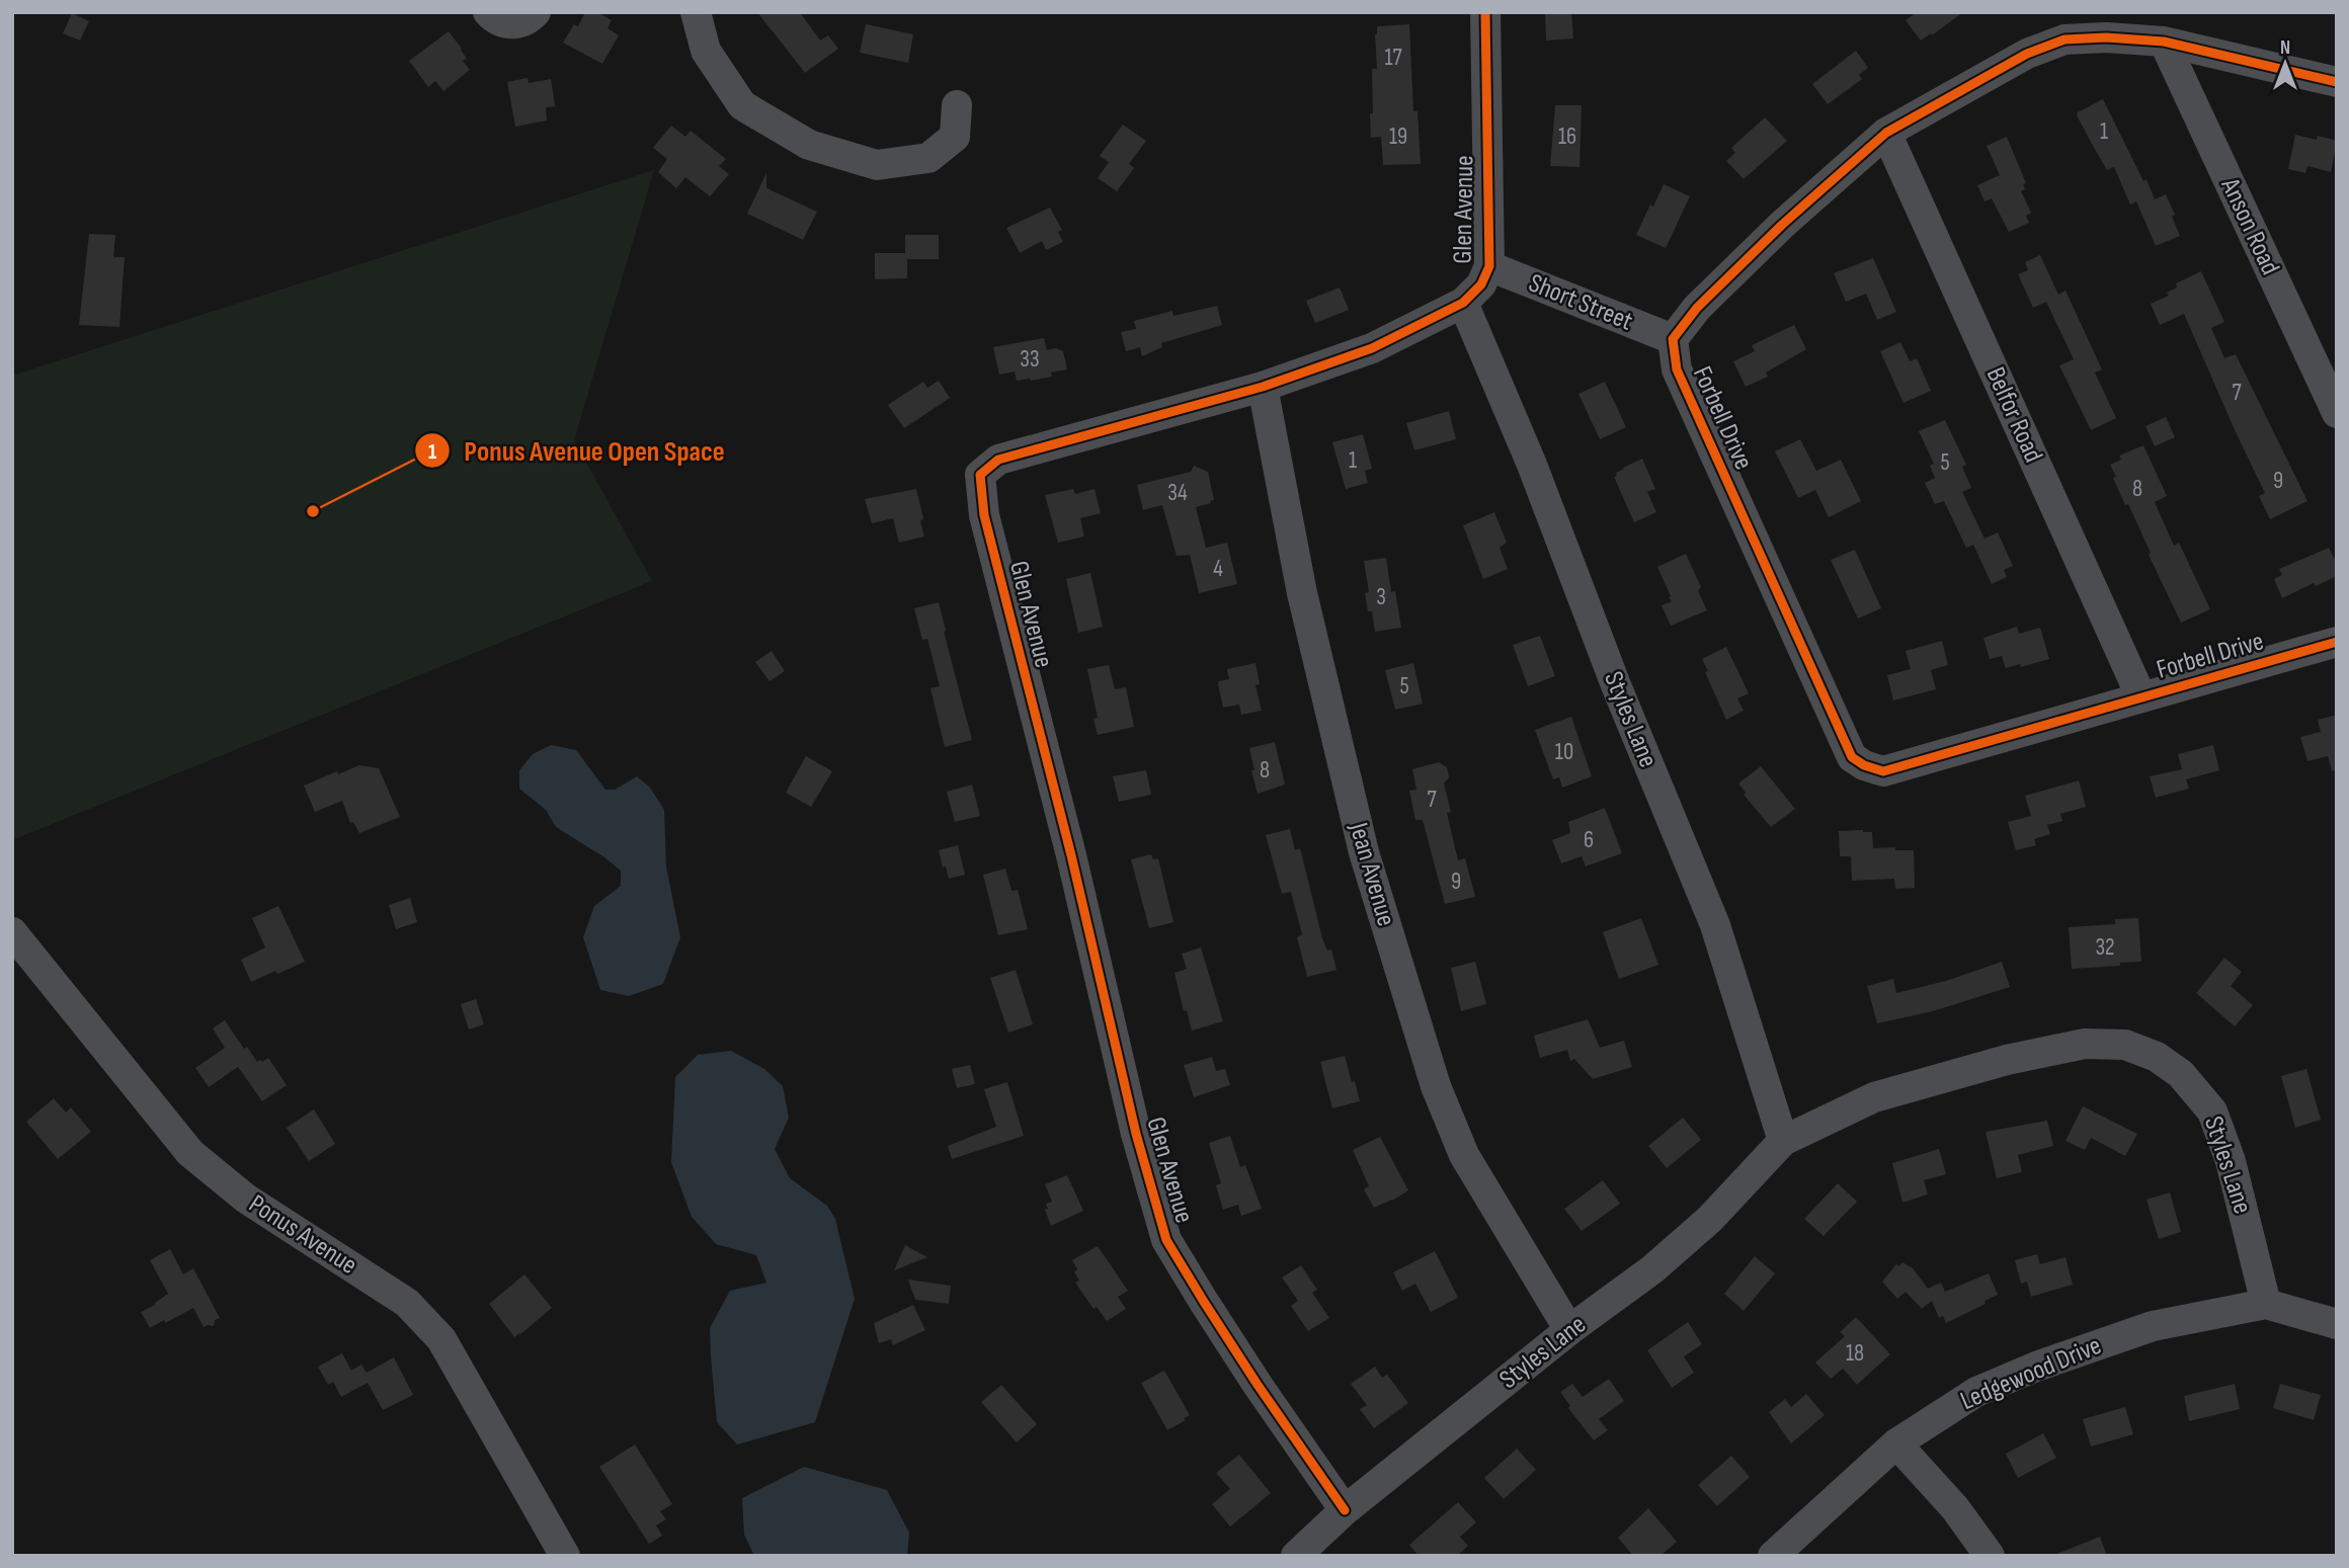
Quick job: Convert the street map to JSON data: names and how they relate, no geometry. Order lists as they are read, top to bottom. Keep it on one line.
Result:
{"streets":{"street":["Glen Avenue","Anson Road","Short Street","Belfor Road","Forbell Drive","Styles Lane","Jean Avenue","Ponus Avenue","Ledgewood Drive"]},"crossings":[["Glen Avenue","Short Street"],["Glen Avenue","Styles Lane"],["Glen Avenue","Jean Avenue"],["Anson Road","Forbell Drive"],["Short Street","Forbell Drive"],["Belfor Road","Forbell Drive"],["Styles Lane","Jean Avenue"],["Styles Lane","Ledgewood Drive"]],"places":["Ponus Avenue Open Space"],"house_numbers":["17","1","19","16","33","7","1","5","9","8","34","4","3","5","10","8","7","6","9","32","18"],"north":"top"}
